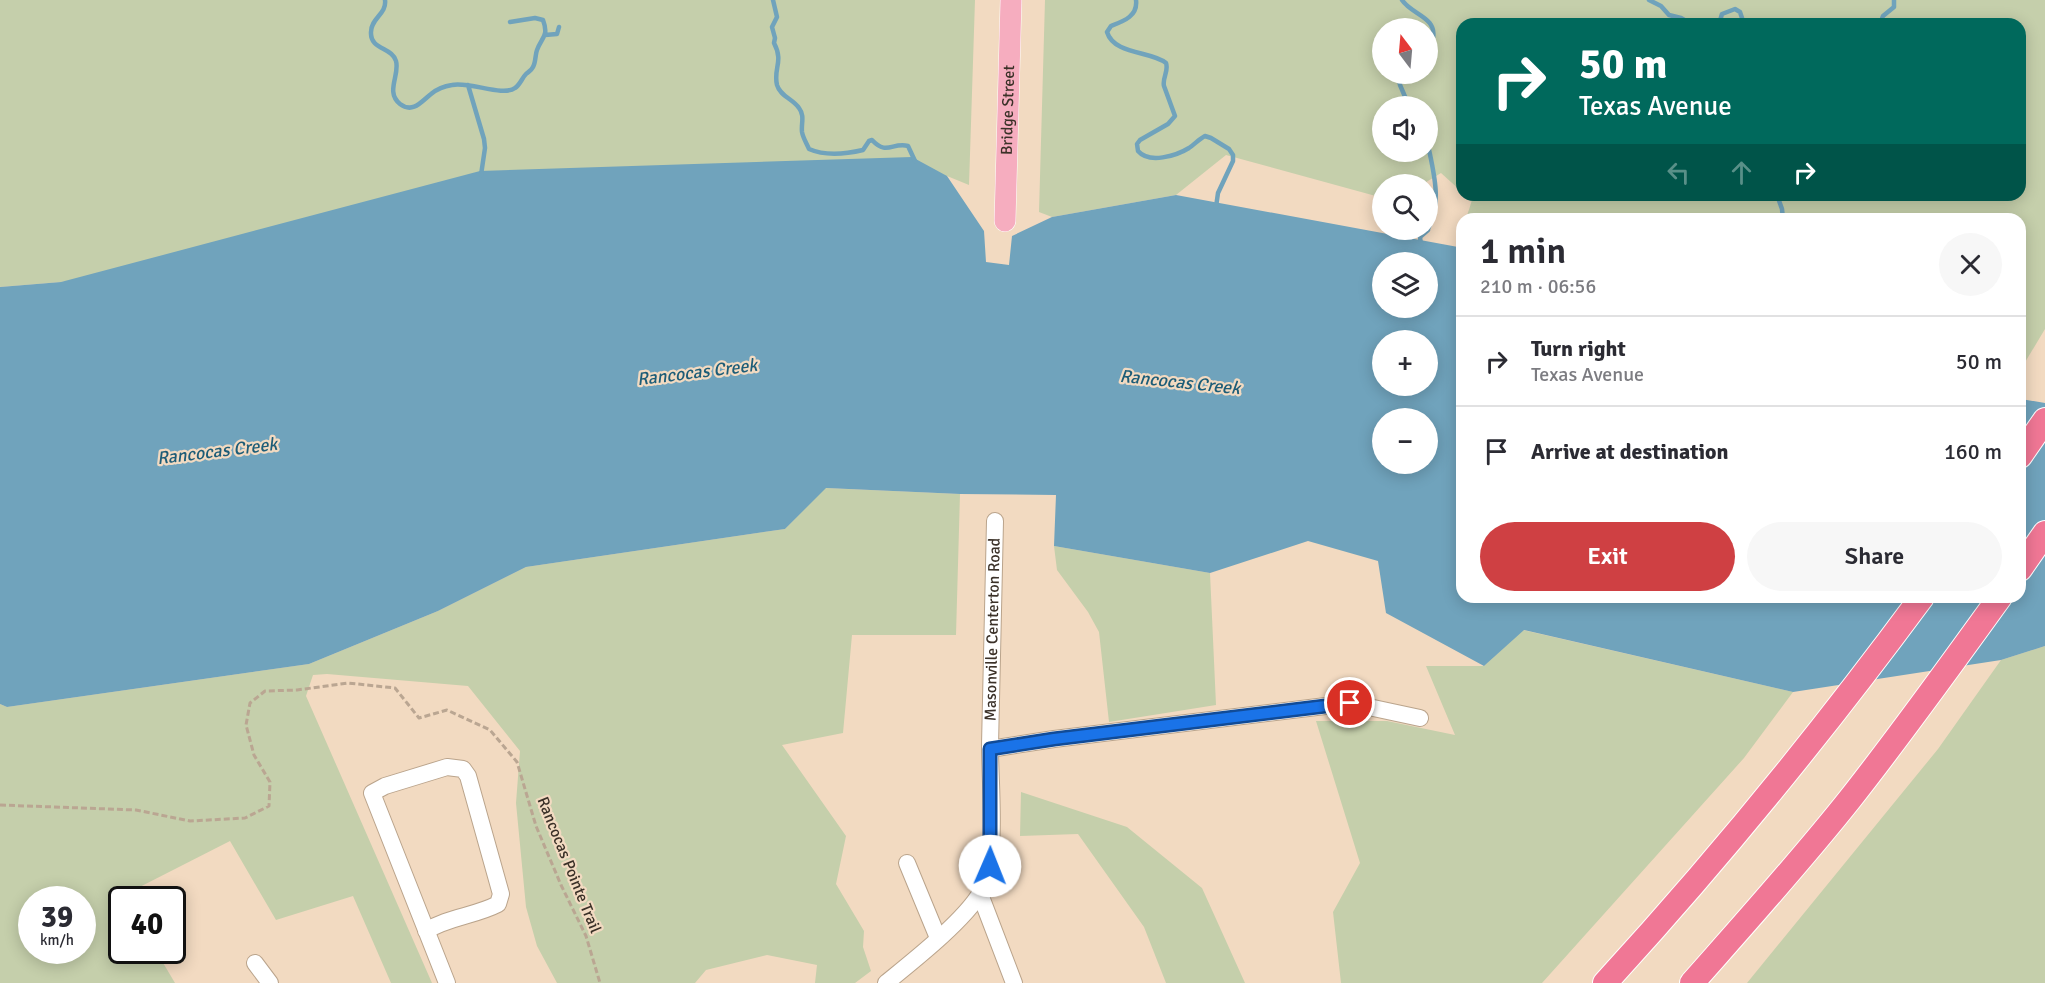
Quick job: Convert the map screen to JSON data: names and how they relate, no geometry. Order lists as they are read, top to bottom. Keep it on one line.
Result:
{"streets":{"main road":["Bridge Street"],"street":["Masonville Centerton Road"],"path":["Rancocas Pointe Trail"]},"water":["Rancocas Creek"],"north":"top","page":{"map_buttons":["+","−"],"turn":["50 m","Texas Avenue"],"heading":["1 min","210 m · 06:56"],"list":[{"name":"Turn right","note":"Texas Avenue","value":"50 m"},{"name":"Arrive at destination","value":"160 m"}],"buttons":["Exit","Share"],"speed":"39 km/h","limit":"40"}}
